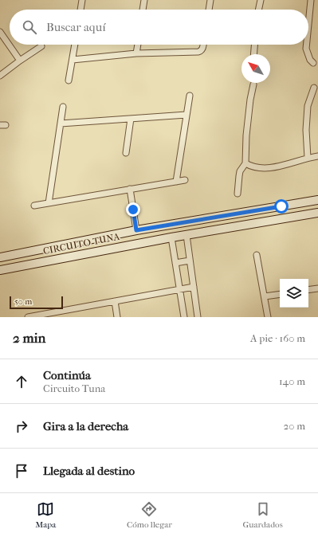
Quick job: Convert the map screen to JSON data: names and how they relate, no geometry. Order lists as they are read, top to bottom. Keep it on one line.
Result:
{"streets":{"street":["CIRCUITO TUNA"]},"scale_bar":"50 m","north":"top left","page":{"search":"Buscar aquí","scale":"50 m","heading":["2 min","A pie · 160 m"],"list":[["Continúa","Circuito Tuna","140 m"],["Gira a la derecha","20 m"],"Llegada al destino"],"nav":["Mapa","Cómo llegar","Guardados"]}}
